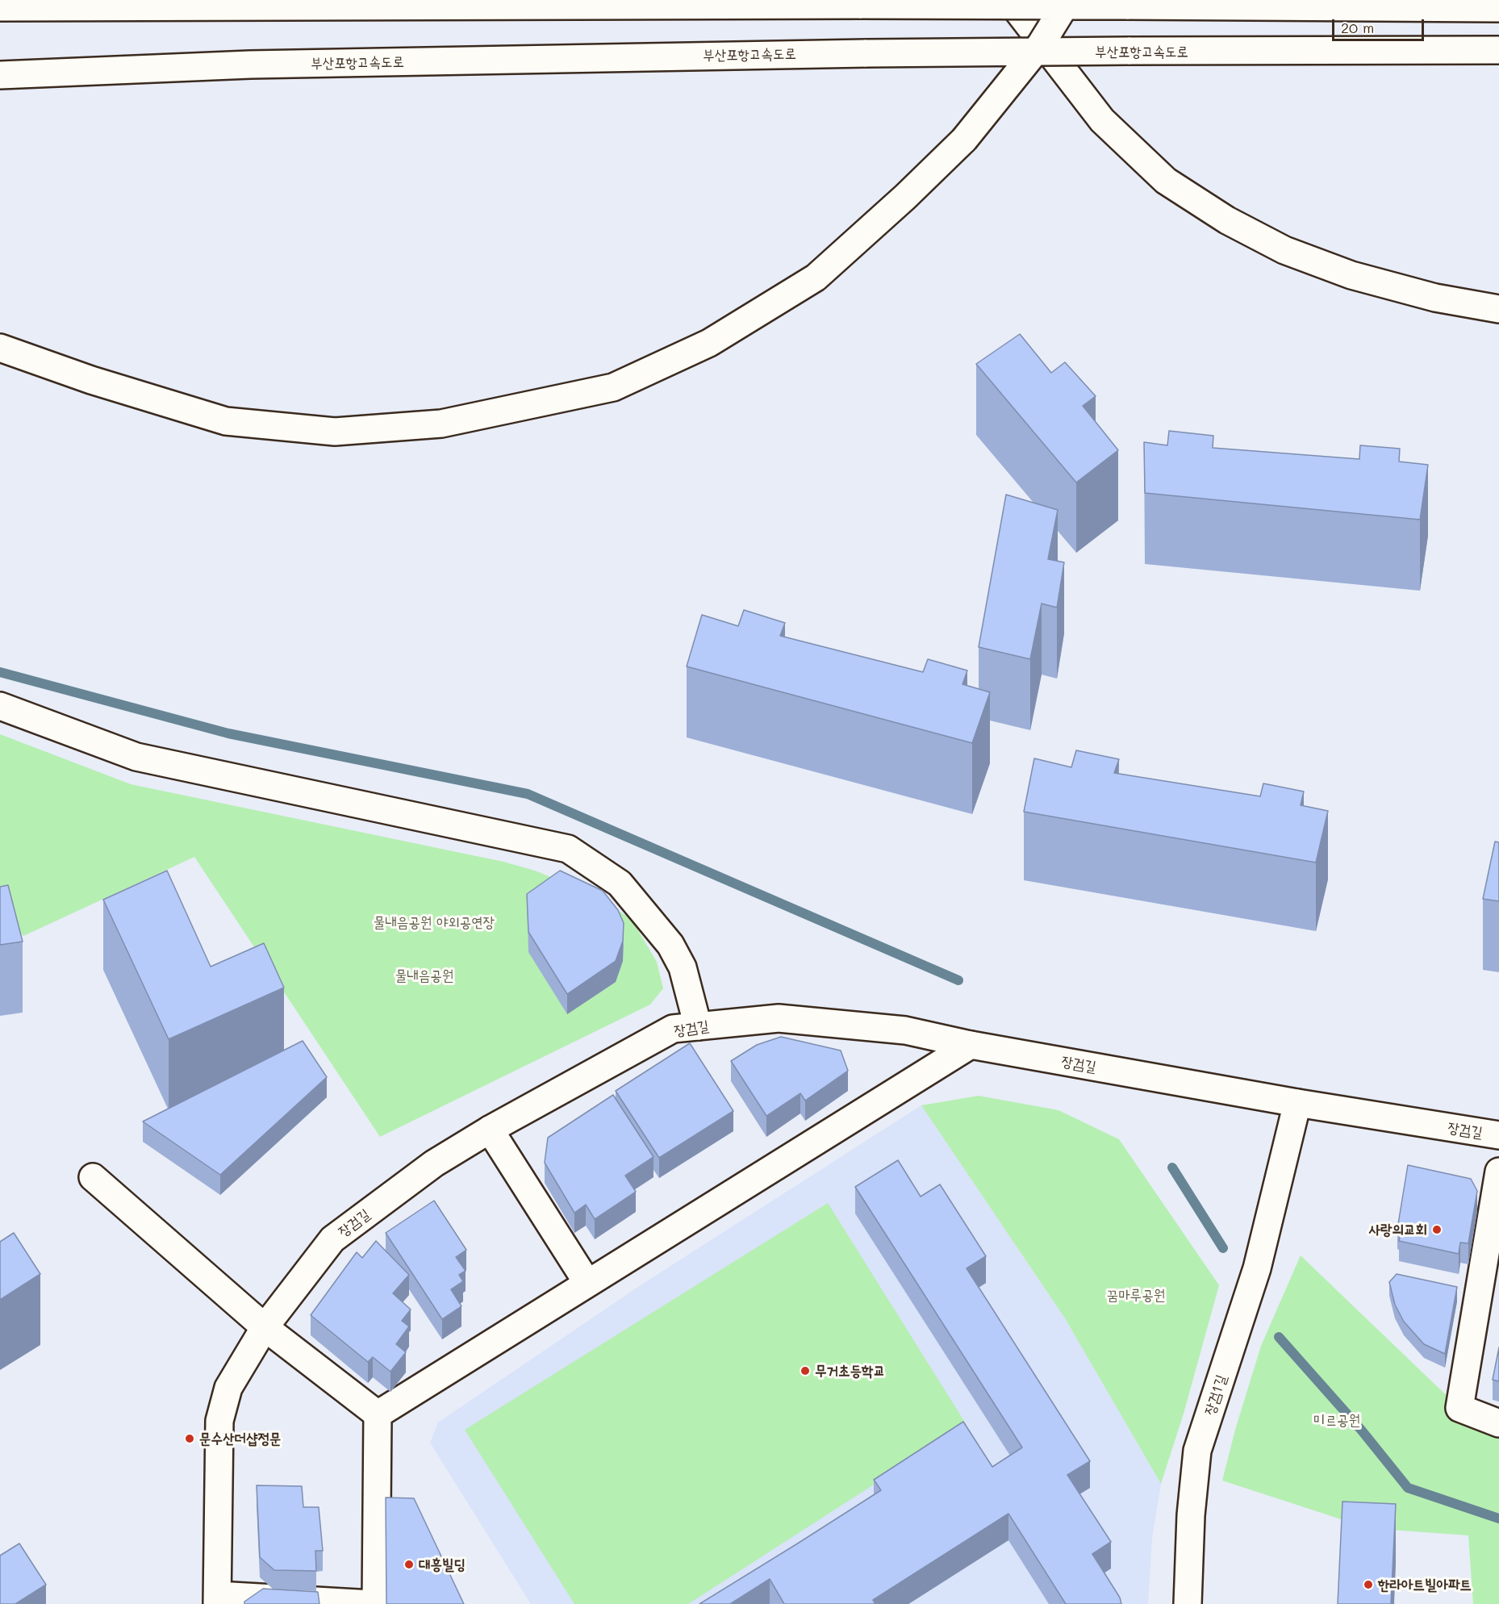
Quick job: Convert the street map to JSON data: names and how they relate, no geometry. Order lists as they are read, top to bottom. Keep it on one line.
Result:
{"streets":{"main road":["부산포항고속도로","장검길","장검1길"]},"crossings":[["장검길","장검1길"]],"parks":["물내음공원 야외공연장","물내음공원","꿈마루공원","미르공원"],"places":["사랑의교회","무거초등학교","문수산더샵정문","대흥빌딩","한라아트빌아파트"],"scale_bar":"20 m"}
